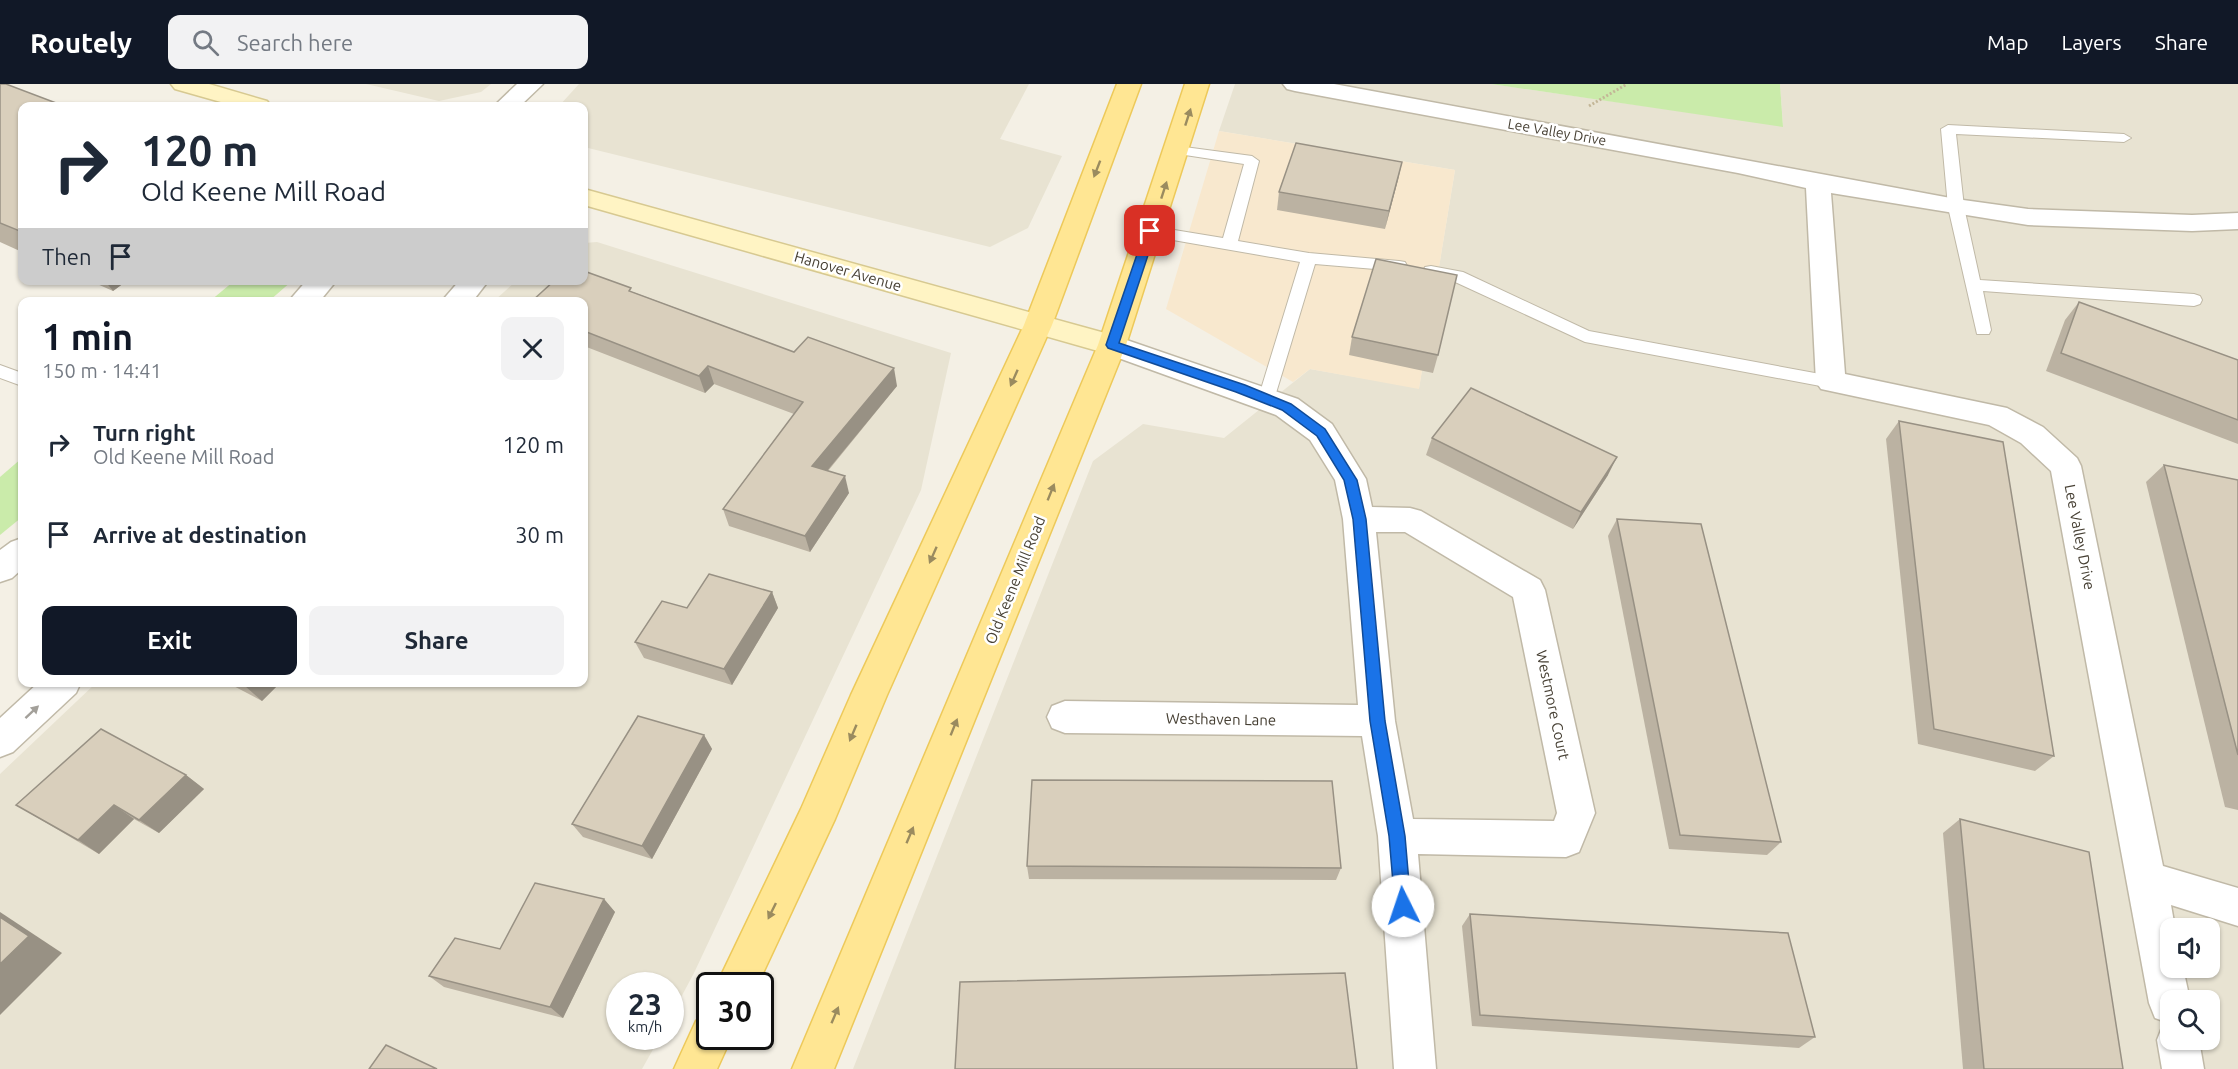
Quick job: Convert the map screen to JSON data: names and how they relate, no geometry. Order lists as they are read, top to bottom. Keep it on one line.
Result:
{"streets":{"main road":["Old Keene Mill Road"],"street":["Lee Valley Drive","Hanover Avenue","Westmore Court","Westhaven Lane"]},"crossings":[["Hanover Avenue","Old Keene Mill Road"]],"page":{"header":"Routely","search":"Search here","nav":["Map","Layers","Share"],"turn":["120 m","Old Keene Mill Road"],"then":"Then","heading":["1 min","150 m · 14:41"],"list":[{"name":"Turn right","note":"Old Keene Mill Road","value":"120 m"},{"name":"Arrive at destination","value":"30 m"}],"buttons":["Exit","Share"],"speed":"23 km/h","limit":"30"}}
